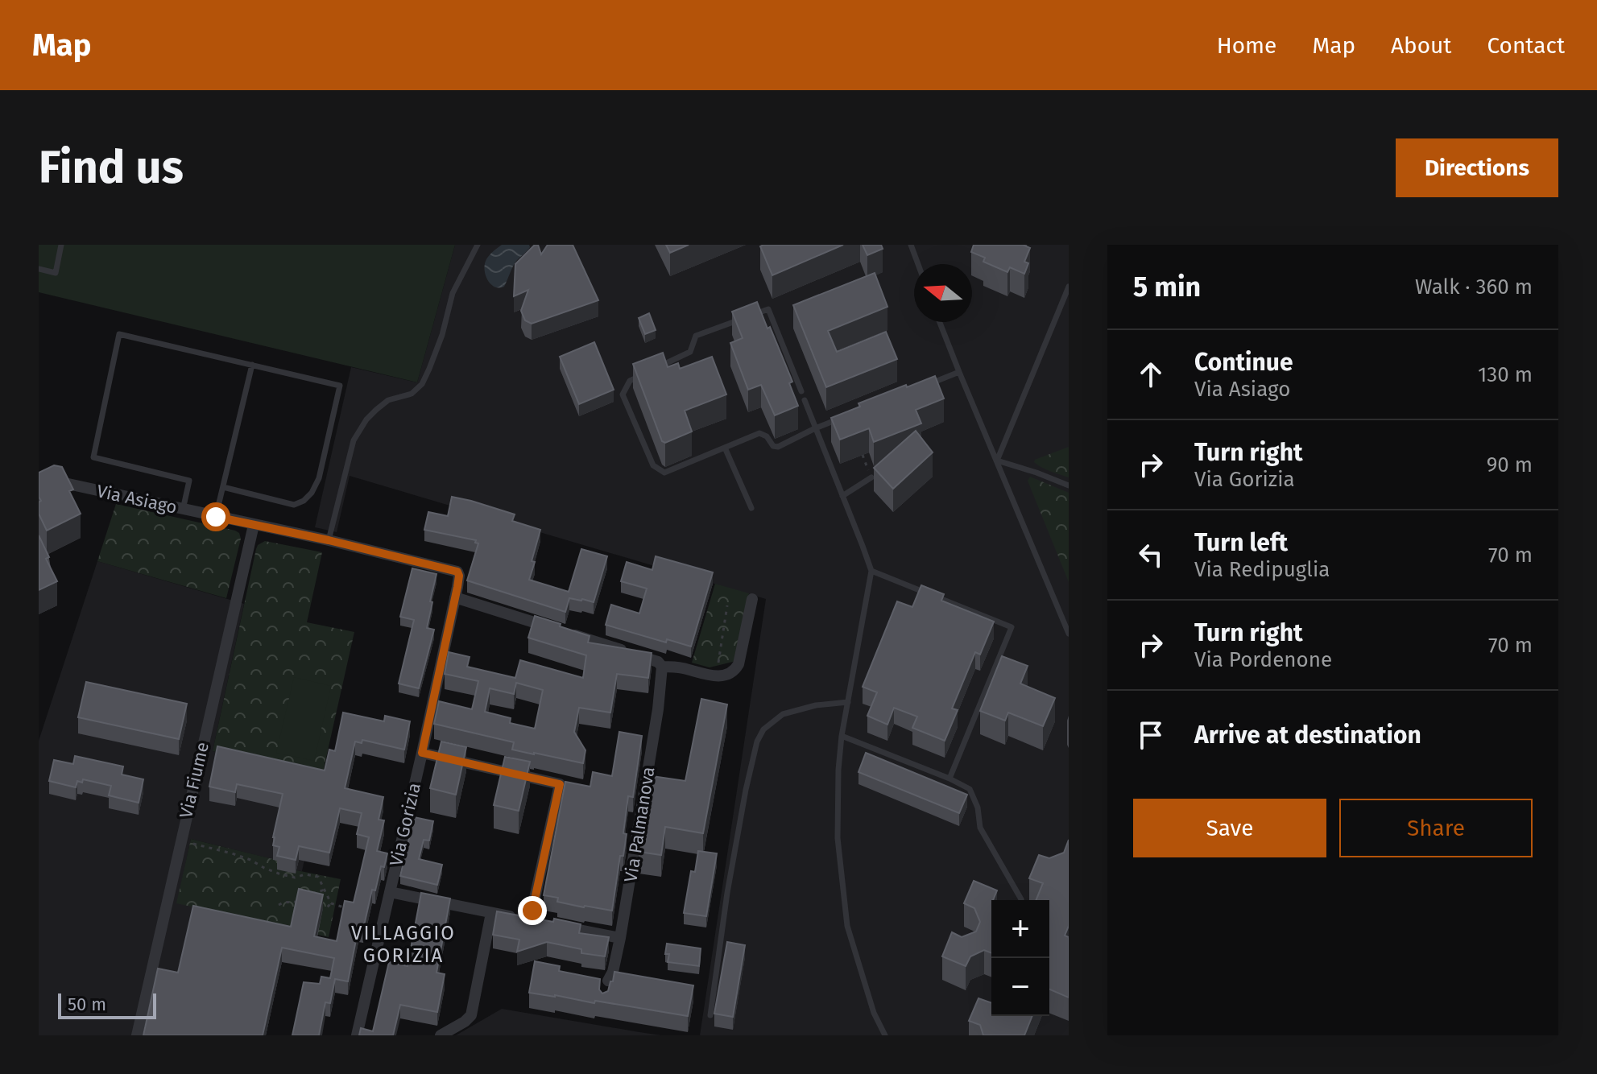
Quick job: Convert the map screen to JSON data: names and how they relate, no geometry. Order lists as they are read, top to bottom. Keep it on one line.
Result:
{"streets":{"street":["Via Asiago","Via Fiume","Via Gorizia","Via Palmanova"]},"crossings":[["Via Asiago","Via Fiume"],["Via Asiago","Via Gorizia"]],"districts":["VILLAGGIO GORIZIA"],"scale_bar":"50 m","north":"left","page":{"header":"Map","nav":["Home","Map","About","Contact"],"buttons":["Directions",["Save","Share"]],"title":"Find us","heading":["5 min","Walk · 360 m"],"list":[["Continue","Via Asiago","130 m"],["Turn right","Via Gorizia","90 m"],["Turn left","Via Redipuglia","70 m"],["Turn right","Via Pordenone","70 m"],"Arrive at destination"],"map_buttons":["+","−"],"scale":"50 m"}}
